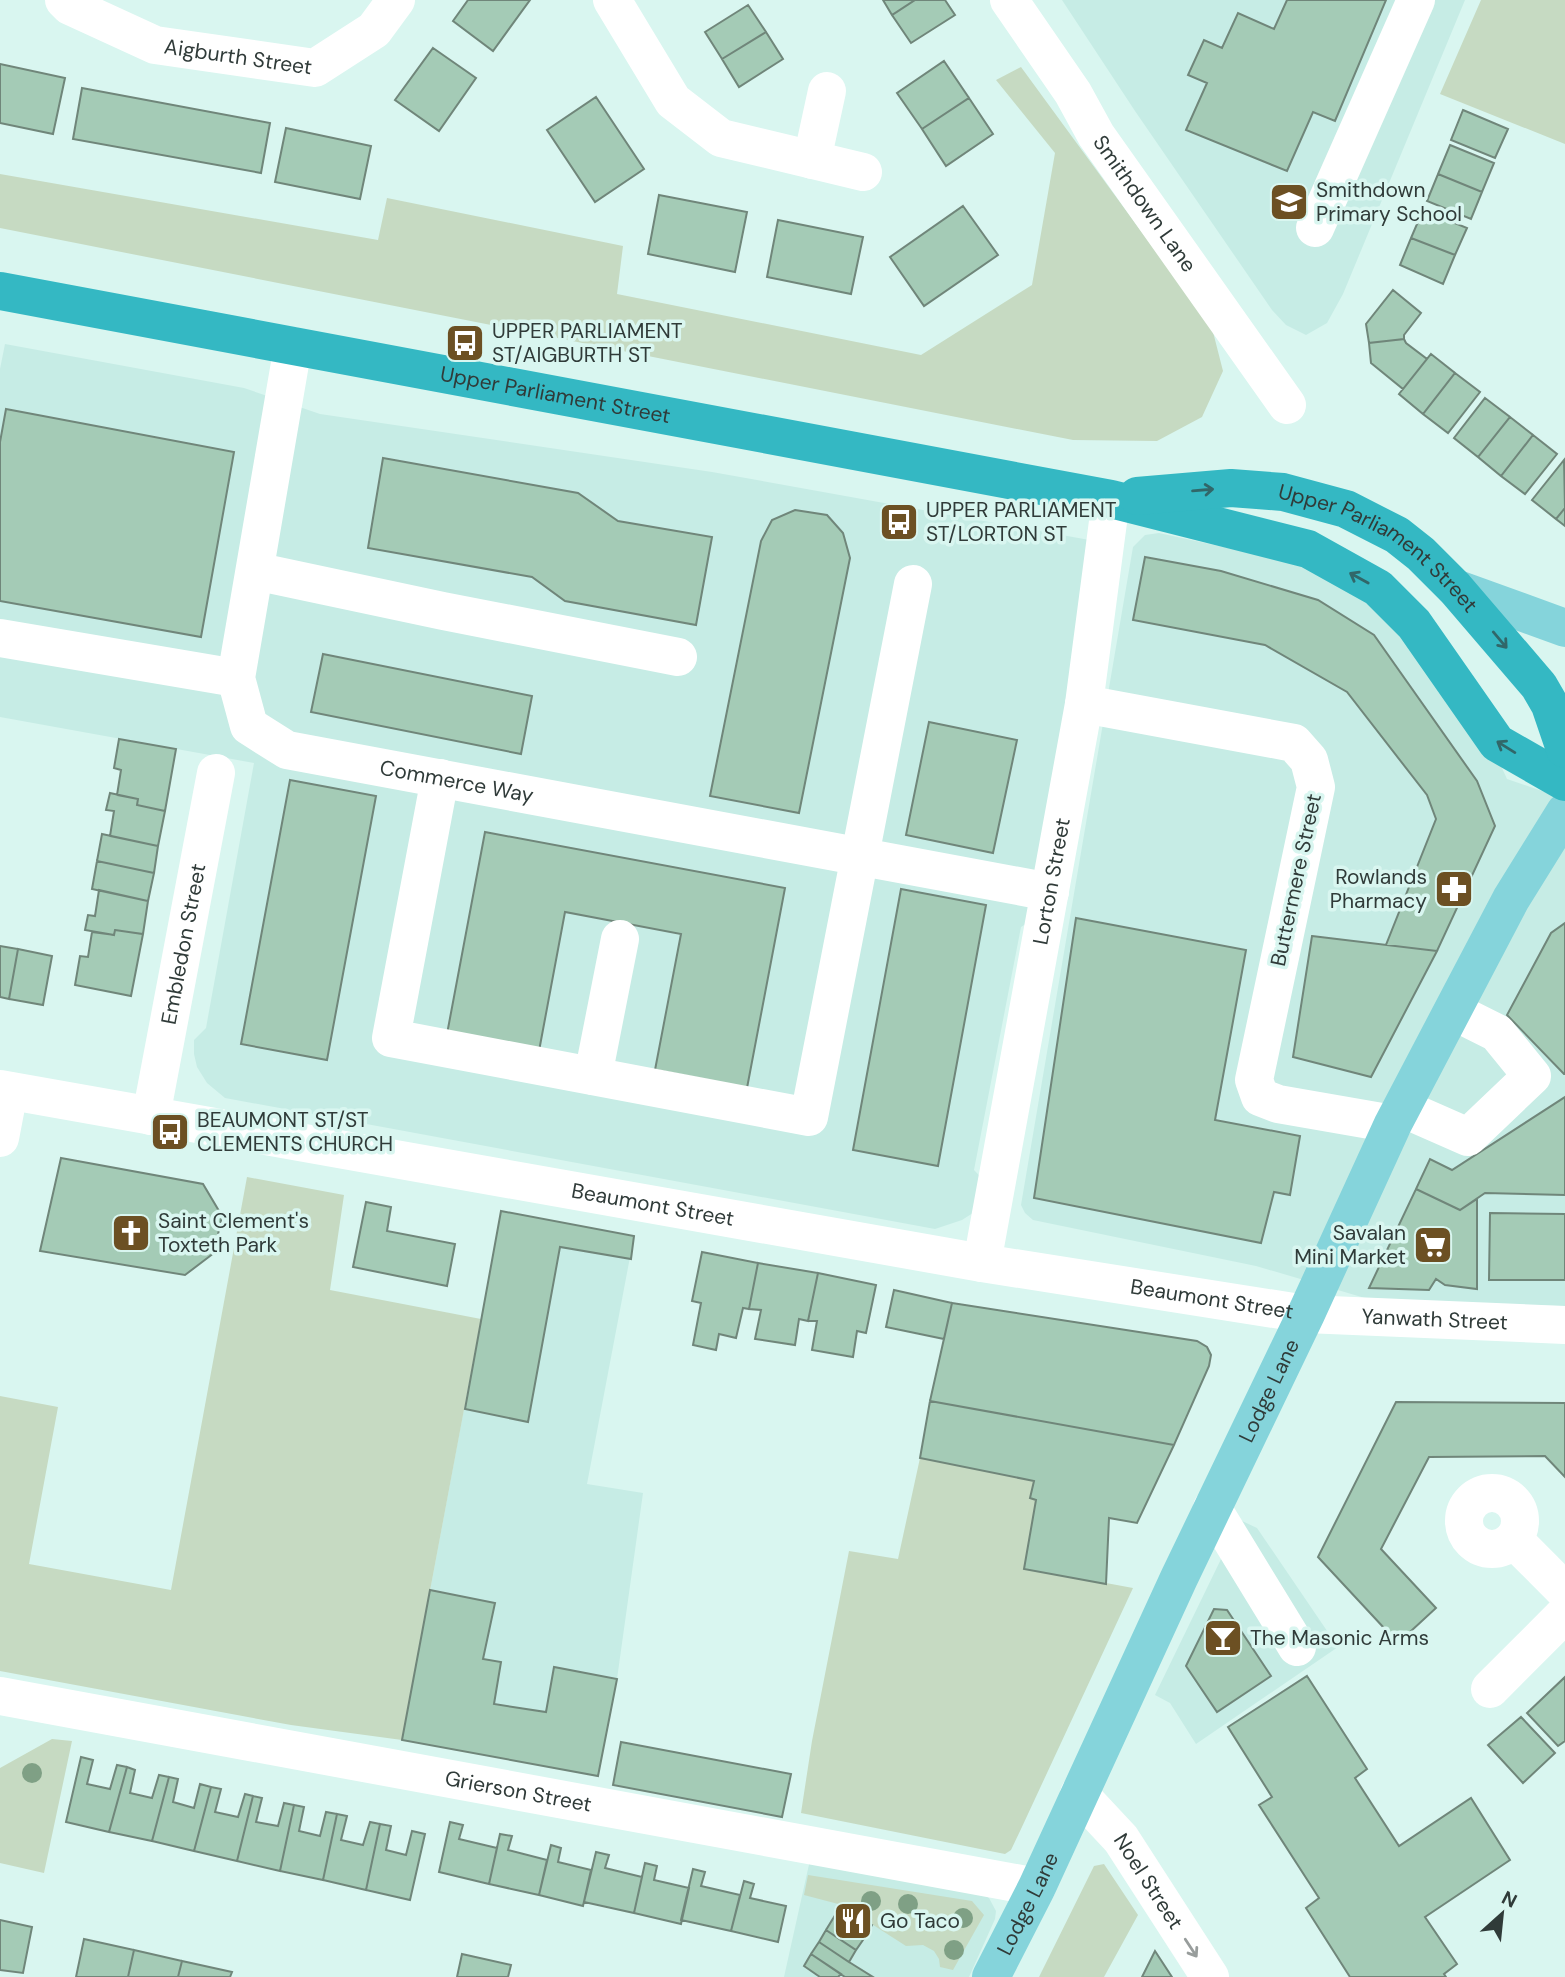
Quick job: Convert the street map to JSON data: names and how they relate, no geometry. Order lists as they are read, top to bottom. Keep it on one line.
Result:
{"streets":{"highway":["Upper Parliament Street"],"main road":["Lodge Lane"],"street":["Aigburth Street","Smithdown Lane","Commerce Way","Buttermere Street","Lorton Street","Embledon Street","Beaumont Street","Yanwath Street","Grierson Street","Noel Street"]},"crossings":[["Upper Parliament Street","Commerce Way"],["Upper Parliament Street","Lorton Street"],["Commerce Way","Lorton Street"],["Buttermere Street","Lorton Street"],["Buttermere Street","Lodge Lane"],["Lorton Street","Beaumont Street"],["Embledon Street","Beaumont Street"],["Beaumont Street","Yanwath Street"],["Beaumont Street","Lodge Lane"],["Yanwath Street","Lodge Lane"],["Lodge Lane","Grierson Street"],["Lodge Lane","Noel Street"]],"one_way":["Noel Street"],"places":{"school or university":["Smithdown Primary School"],"bus stop":["UPPER PARLIAMENT ST/AIGBURTH ST","UPPER PARLIAMENT ST/LORTON ST","BEAUMONT ST/ST CLEMENTS CHURCH"],"pharmacy":["Rowlands Pharmacy"],"church":["Saint Clement's Toxteth Park"],"supermarket":["Savalan Mini Market"],"bar":["The Masonic Arms"],"restaurant":["Go Taco"]},"north":"top right"}
